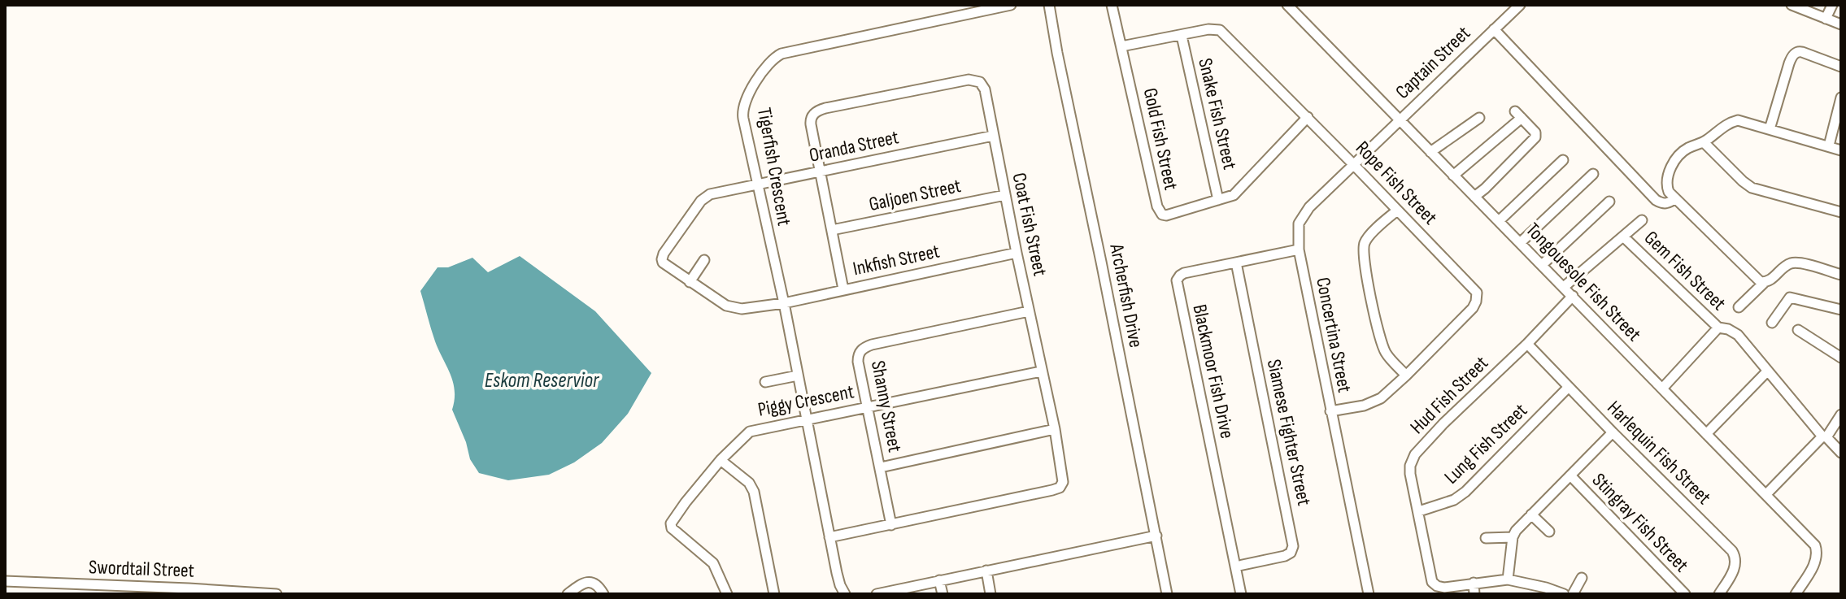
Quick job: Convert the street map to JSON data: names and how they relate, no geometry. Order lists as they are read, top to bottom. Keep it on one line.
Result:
{"streets":{"street":["Captain Street","Snake Fish Street","Gold Fish Street","Oranda Street","Tigerfish Crescent","Rope Fish Street","Galjoen Street","Coat Fish Street","Inkfish Street","Gem Fish Street","Tongouesole Fish Street","Archerfish Drive","Concertina Street","Blackmoor Fish Drive","Hud Fish Street","Piggy Crescent","Shanny Street","Siamese Fighter Street","Lung Fish Street","Harlequin Fish Street","Stingray Fish Street","Swordtail Street"]},"crossings":[["Captain Street","Tongouesole Fish Street"],["Captain Street","Concertina Street"],["Snake Fish Street","Gold Fish Street"],["Snake Fish Street","Rope Fish Street"],["Gold Fish Street","Rope Fish Street"],["Oranda Street","Tigerfish Crescent"],["Oranda Street","Coat Fish Street"],["Oranda Street","Inkfish Street"],["Tigerfish Crescent","Coat Fish Street"],["Tigerfish Crescent","Inkfish Street"],["Tigerfish Crescent","Piggy Crescent"],["Rope Fish Street","Concertina Street"],["Galjoen Street","Coat Fish Street"],["Coat Fish Street","Inkfish Street"],["Coat Fish Street","Piggy Crescent"],["Coat Fish Street","Shanny Street"],["Gem Fish Street","Tongouesole Fish Street"],["Tongouesole Fish Street","Concertina Street"],["Tongouesole Fish Street","Hud Fish Street"],["Concertina Street","Blackmoor Fish Drive"],["Blackmoor Fish Drive","Siamese Fighter Street"],["Hud Fish Street","Lung Fish Street"],["Hud Fish Street","Harlequin Fish Street"],["Piggy Crescent","Shanny Street"],["Lung Fish Street","Harlequin Fish Street"]],"water":["Eskom Reservior"]}
